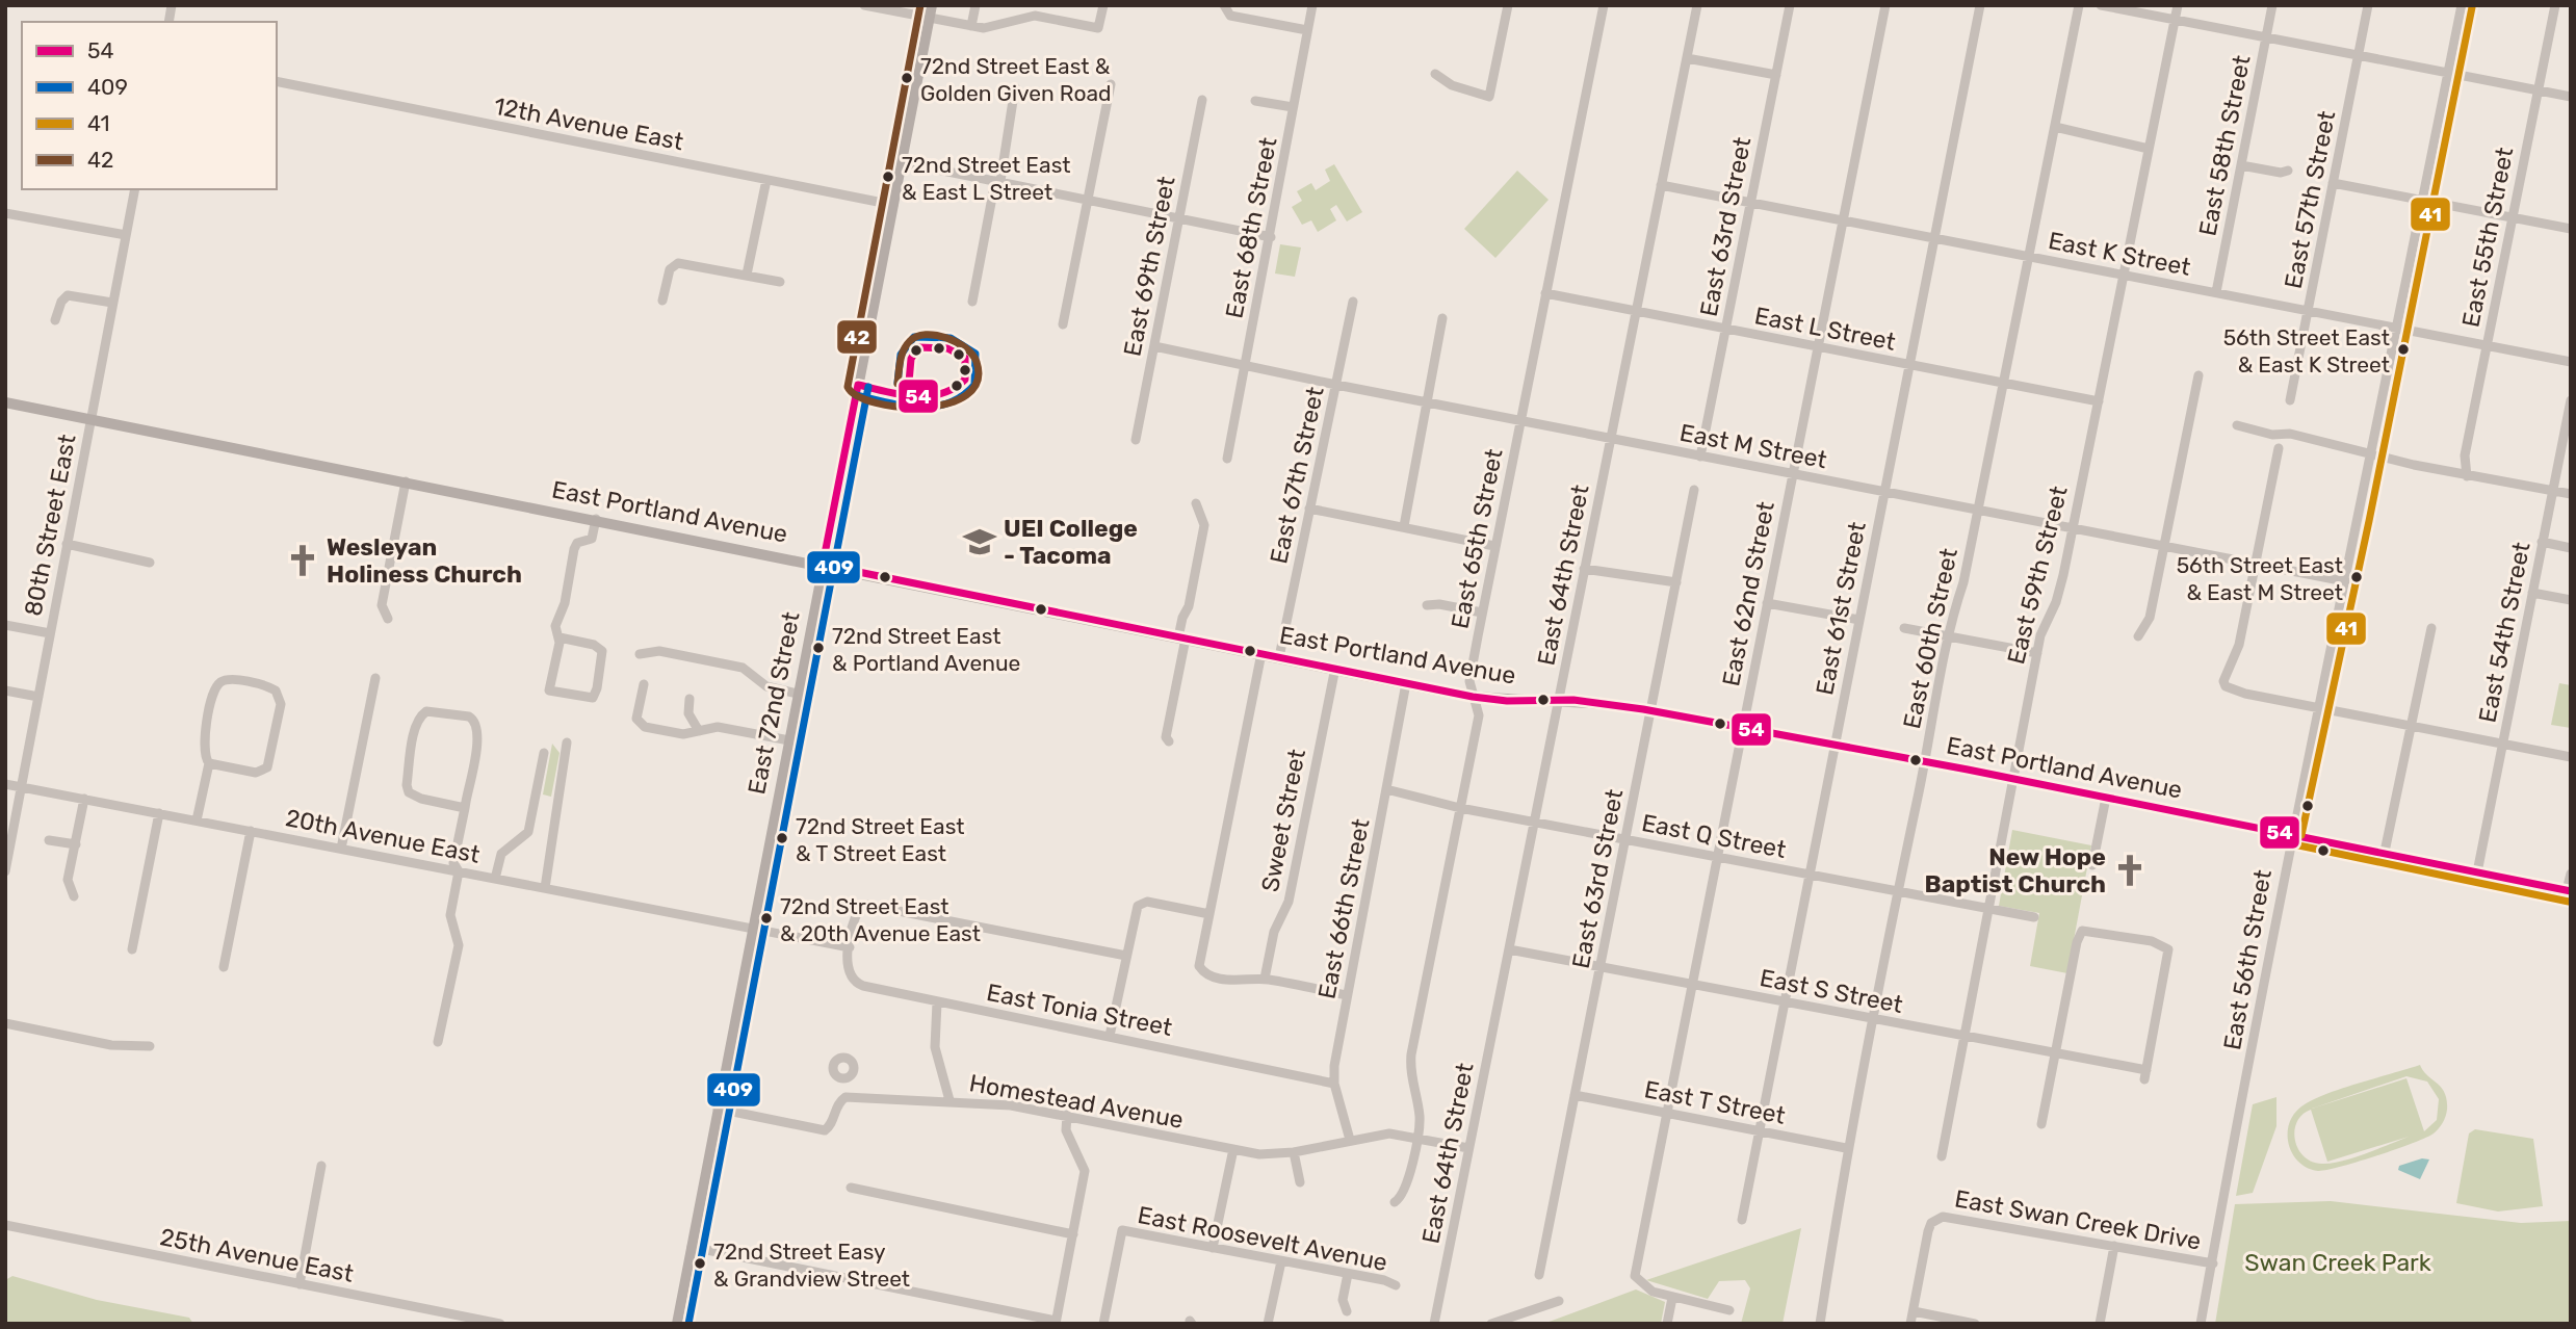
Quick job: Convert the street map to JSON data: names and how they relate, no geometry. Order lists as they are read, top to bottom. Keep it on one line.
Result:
{"streets":{"main road":["East Portland Avenue","East 72nd Street"],"street":["12th Avenue East","East 58th Street","East 57th Street","East 63rd Street","East 68th Street","East 55th Street","East K Street","East 69th Street","East L Street","East M Street","East 67th Street","80th Street East","East 65th Street","East 64th Street","East 59th Street","East 62nd Street","East 61st Street","East 54th Street","East 60th Street","Sweet Street","20th Avenue East","East Q Street","East 66th Street","East 56th Street","East S Street","East Tonia Street","Homestead Avenue","East T Street","East Swan Creek Drive","East Roosevelt Avenue","25th Avenue East"]},"crossings":[["12th Avenue East","East 72nd Street"],["East 58th Street","East K Street"],["East 57th Street","East K Street"],["East 63rd Street","East K Street"],["East 63rd Street","East L Street"],["East 63rd Street","East M Street"],["East 63rd Street","East Portland Avenue"],["East 63rd Street","East Q Street"],["East 63rd Street","East S Street"],["East 63rd Street","East T Street"],["East 68th Street","East M Street"],["East 55th Street","East K Street"],["East K Street","East 64th Street"],["East K Street","East 59th Street"],["East K Street","East 62nd Street"],["East K Street","East 61st Street"],["East K Street","East 60th Street"],["East K Street","East 56th Street"],["East 69th Street","East M Street"],["East L Street","East 65th Street"],["East L Street","East 64th Street"],["East L Street","East 59th Street"],["East L Street","East 62nd Street"],["East L Street","East 61st Street"],["East L Street","East 60th Street"],["East M Street","East 67th Street"],["East M Street","East 65th Street"],["East M Street","East 64th Street"],["East M Street","East 59th Street"],["East M Street","East 62nd Street"],["East M Street","East 61st Street"],["East M Street","East 60th Street"],["East M Street","East 56th Street"],["East 67th Street","East Portland Avenue"],["East Portland Avenue","80th Street East"],["East Portland Avenue","East 65th Street"],["East Portland Avenue","East 64th Street"],["East Portland Avenue","East 59th Street"],["East Portland Avenue","East 62nd Street"],["East Portland Avenue","East 61st Street"],["East Portland Avenue","East 54th Street"],["East Portland Avenue","East 60th Street"],["East Portland Avenue","East 72nd Street"],["East Portland Avenue","Sweet Street"],["East Portland Avenue","East 66th Street"],["East Portland Avenue","East 56th Street"],["80th Street East","20th Avenue East"],["East 65th Street","East Q Street"],["East 65th Street","Homestead Avenue"],["East 64th Street","East Q Street"],["East 64th Street","East S Street"],["East 64th Street","Homestead Avenue"],["East 59th Street","East Q Street"],["East 59th Street","East S Street"],["East 62nd Street","East Q Street"],["East 62nd Street","East S Street"],["East 62nd Street","East T Street"],["East 61st Street","East Q Street"],["East 61st Street","East S Street"],["East 61st Street","East T Street"],["East 60th Street","East Q Street"],["East 60th Street","East S Street"],["East 60th Street","East T Street"],["East 72nd Street","20th Avenue East"],["East Q Street","East 66th Street"],["East 66th Street","East Tonia Street"],["East 66th Street","Homestead Avenue"],["East 56th Street","East Swan Creek Drive"]],"parks":["Swan Creek Park"],"places":{"other":["72nd Street East & Golden Given Road","72nd Street East & East L Street","56th Street East & East K Street","56th Street East & East M Street","72nd Street East & Portland Avenue","72nd Street East & T Street East","72nd Street East & 20th Avenue East","72nd Street Easy & Grandview Street"],"school or university":["UEI College - Tacoma"],"church":["Wesleyan Holiness Church","New Hope Baptist Church"]},"lines":["transit line 42","transit line 41","transit line 409","transit line 54"],"legend":["54","409","41","42"]}
